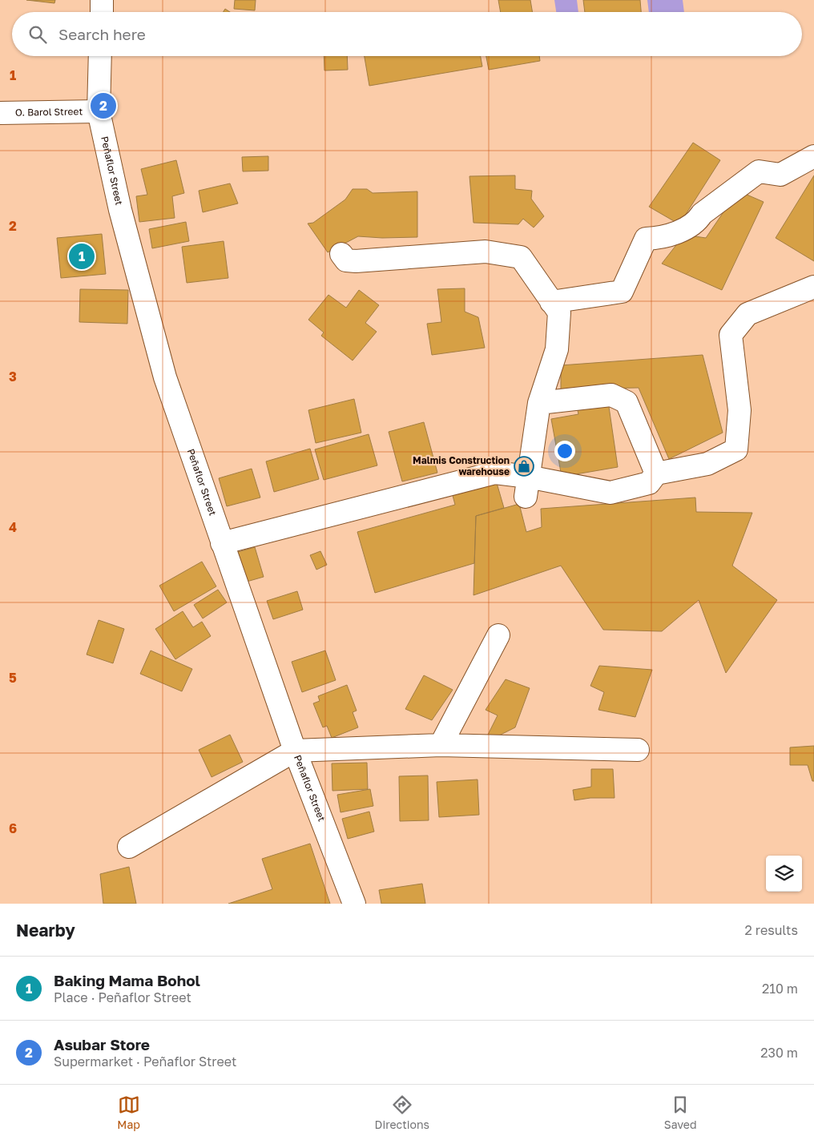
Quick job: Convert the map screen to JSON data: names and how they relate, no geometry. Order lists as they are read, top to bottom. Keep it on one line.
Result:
{"streets":{"main road":["O. Barol Street","Peñaflor Street"]},"crossings":[["O. Barol Street","Peñaflor Street"]],"places":{"shop":["Malmis Construction warehouse"]},"page":{"search":"Search here","pins":["2","1"],"heading":["Nearby","2 results"],"list":[{"mark":"1","name":"Baking Mama Bohol","note":"Place · Peñaflor Street","value":"210 m"},{"mark":"2","name":"Asubar Store","note":"Supermarket · Peñaflor Street","value":"230 m"}],"nav":["Map","Directions","Saved"]},"grid":{"rows":["1","2","3","4","5","6"]}}
